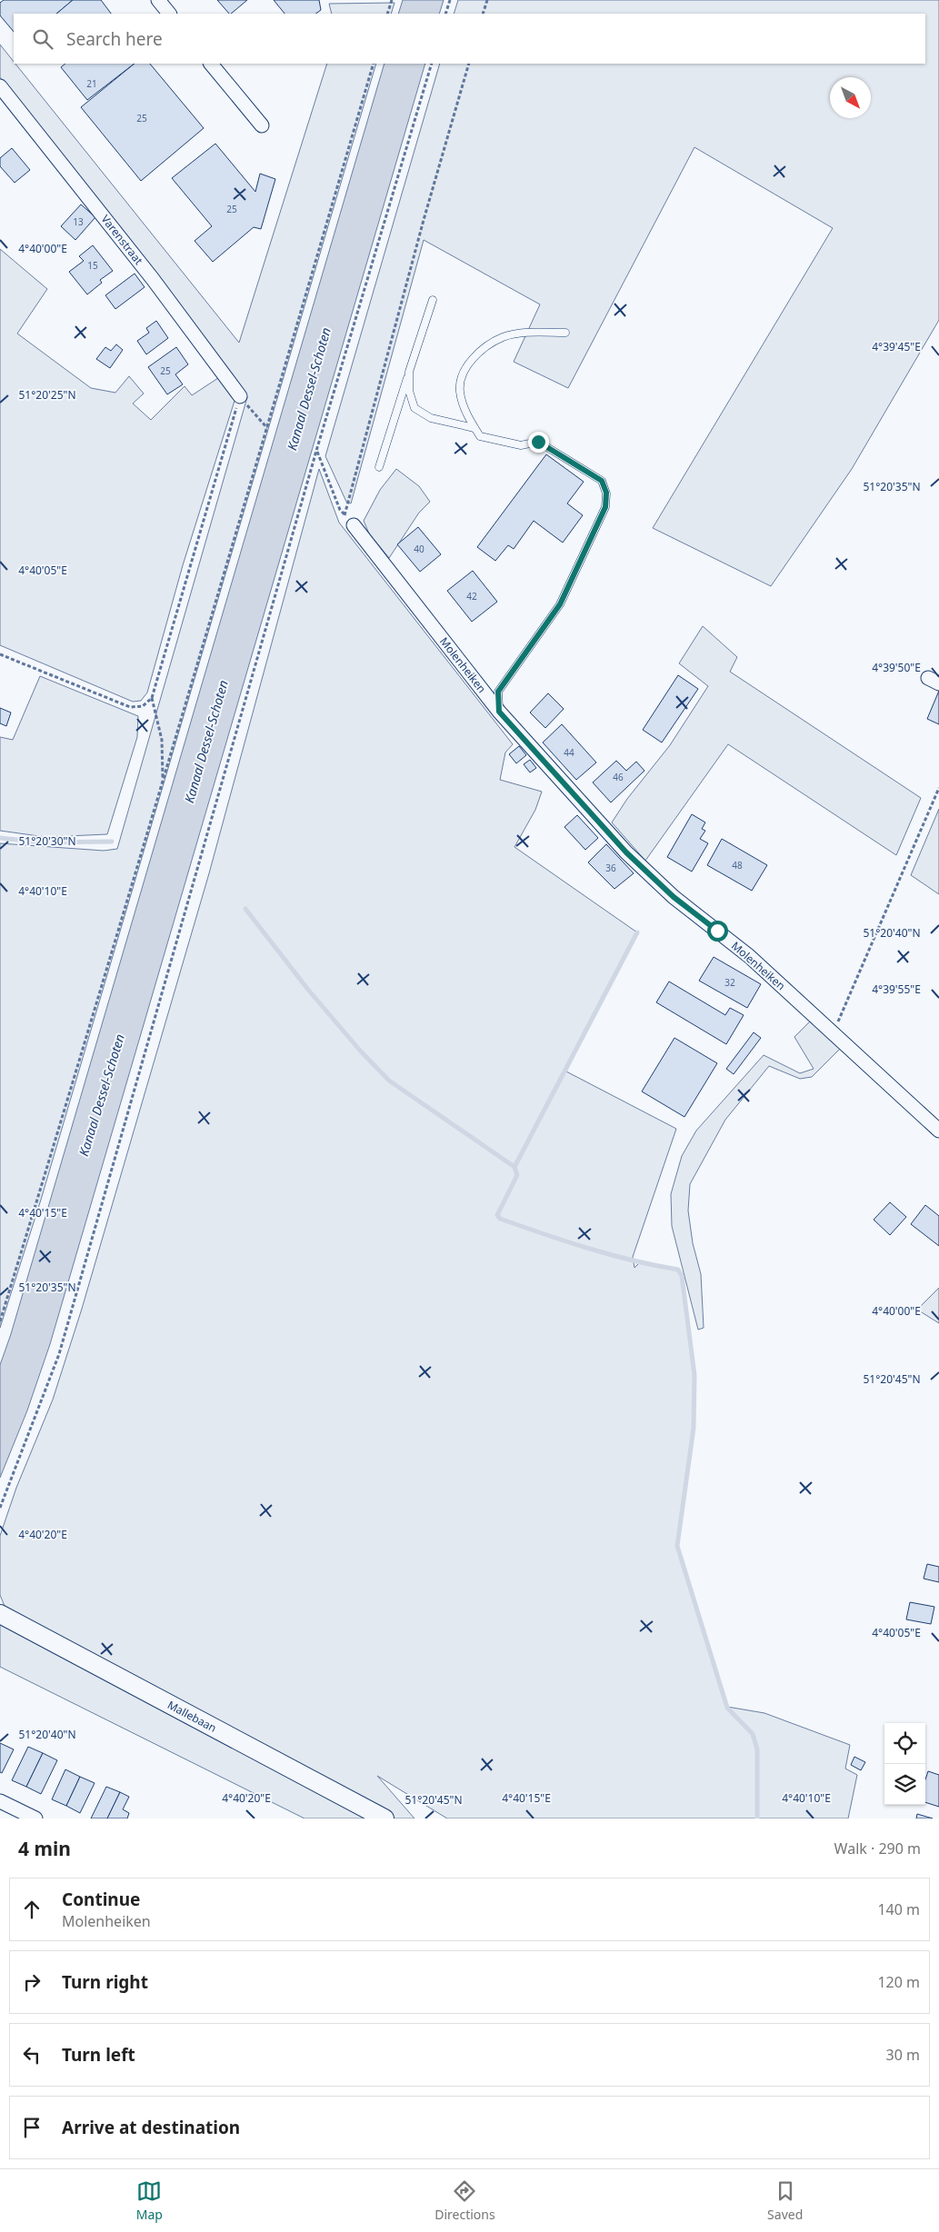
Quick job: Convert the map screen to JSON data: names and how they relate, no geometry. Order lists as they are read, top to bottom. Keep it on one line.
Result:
{"streets":{"main road":["Mallebaan"],"street":["Varenstraat","Molenheiken"]},"water":["Kanaal Dessel-Schoten"],"house_numbers":["21","25","25","13","15","25","40","42","44","46","48","36","32"],"north":"bottom right","page":{"search":"Search here","heading":["4 min","Walk · 290 m"],"list":[["Continue","Molenheiken","140 m"],["Turn right","120 m"],["Turn left","30 m"],"Arrive at destination"],"nav":["Map","Directions","Saved"]},"coordinates":["4°40'00\"E","4°39'45\"E","51°20'25\"N","51°20'35\"N","4°40'05\"E","4°39'50\"E","51°20'30\"N","4°40'10\"E","51°20'40\"N","4°39'55\"E","4°40'15\"E","51°20'45\"N","4°40'20\"E"]}
